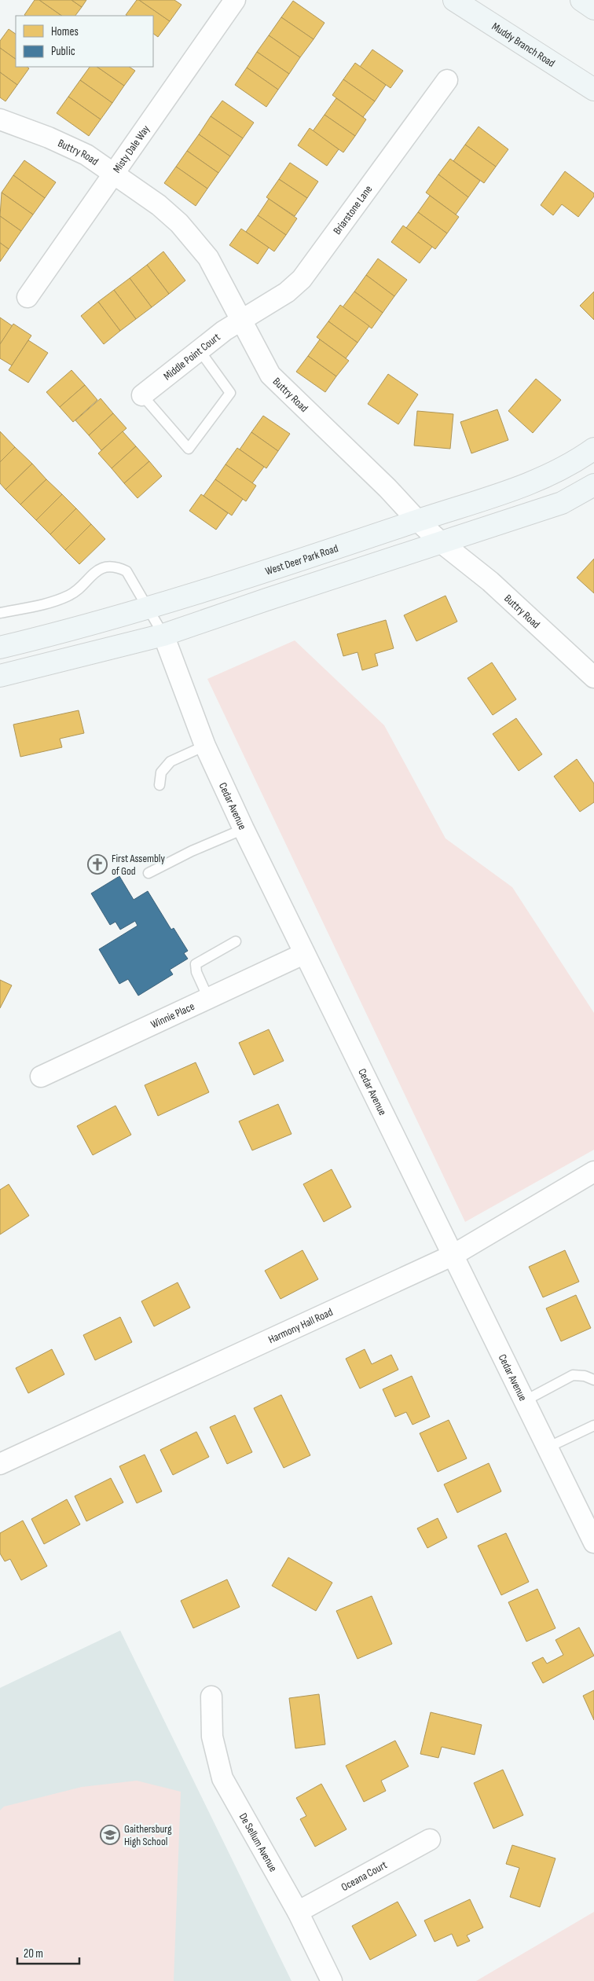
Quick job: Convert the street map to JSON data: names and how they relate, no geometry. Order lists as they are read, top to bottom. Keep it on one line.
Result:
{"streets":{"street":["Muddy Branch Road","Misty Dale Way","Buttry Road","Briarstone Lane","Middle Point Court","West Deer Park Road","Cedar Avenue","Winnie Place","Harmony Hall Road","De Sellum Avenue","Oceana Court"]},"crossings":[["Misty Dale Way","Buttry Road"],["Buttry Road","Briarstone Lane"],["Buttry Road","Middle Point Court"],["Buttry Road","West Deer Park Road"],["Briarstone Lane","Middle Point Court"],["Cedar Avenue","Winnie Place"],["Cedar Avenue","Harmony Hall Road"],["De Sellum Avenue","Oceana Court"]],"places":{"church":["First Assembly of God"],"school or university":["Gaithersburg High School"]},"legend":["Homes","Public"],"scale_bar":"20 m"}
